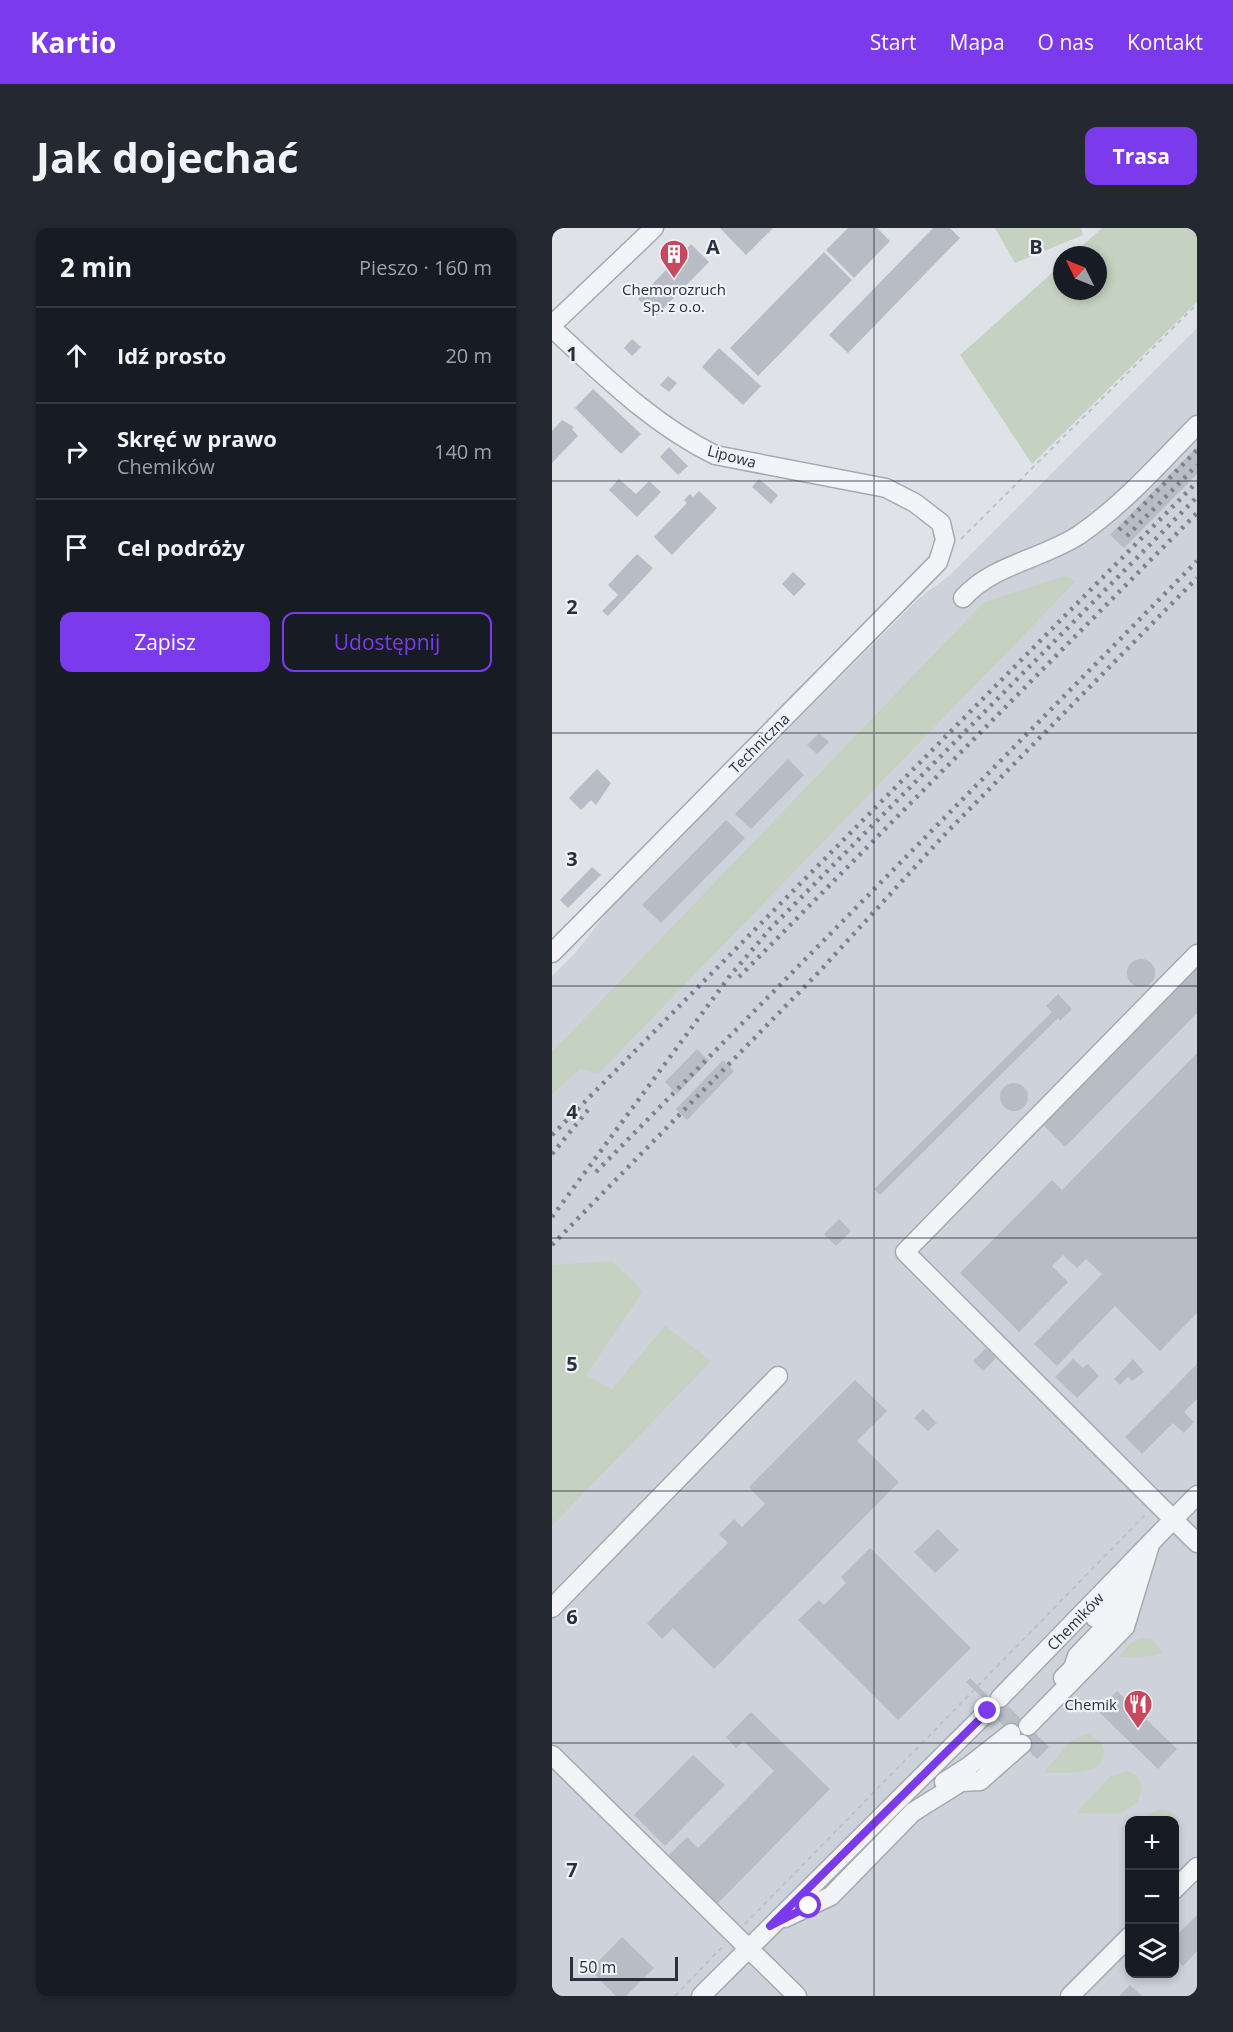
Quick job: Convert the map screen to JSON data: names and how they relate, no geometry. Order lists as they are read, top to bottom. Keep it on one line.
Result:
{"streets":{"street":["Lipowa","Techniczna","Chemików"]},"crossings":[["Lipowa","Techniczna"]],"places":{"building":["Chemorozruch Sp. z o.o."],"restaurant":["Chemik"]},"scale_bar":"50 m","north":"top left","page":{"header":"Kartio","nav":["Start","Mapa","O nas","Kontakt"],"buttons":["Trasa",["Zapisz","Udostępnij"]],"title":"Jak dojechać","heading":["2 min","Pieszo · 160 m"],"list":[["Idź prosto","20 m"],["Skręć w prawo","Chemików","140 m"],"Cel podróży"],"map_buttons":["+","−"],"scale":"50 m"},"grid":{"columns":["A","B"],"rows":["1","2","3","4","5","6","7"]}}
